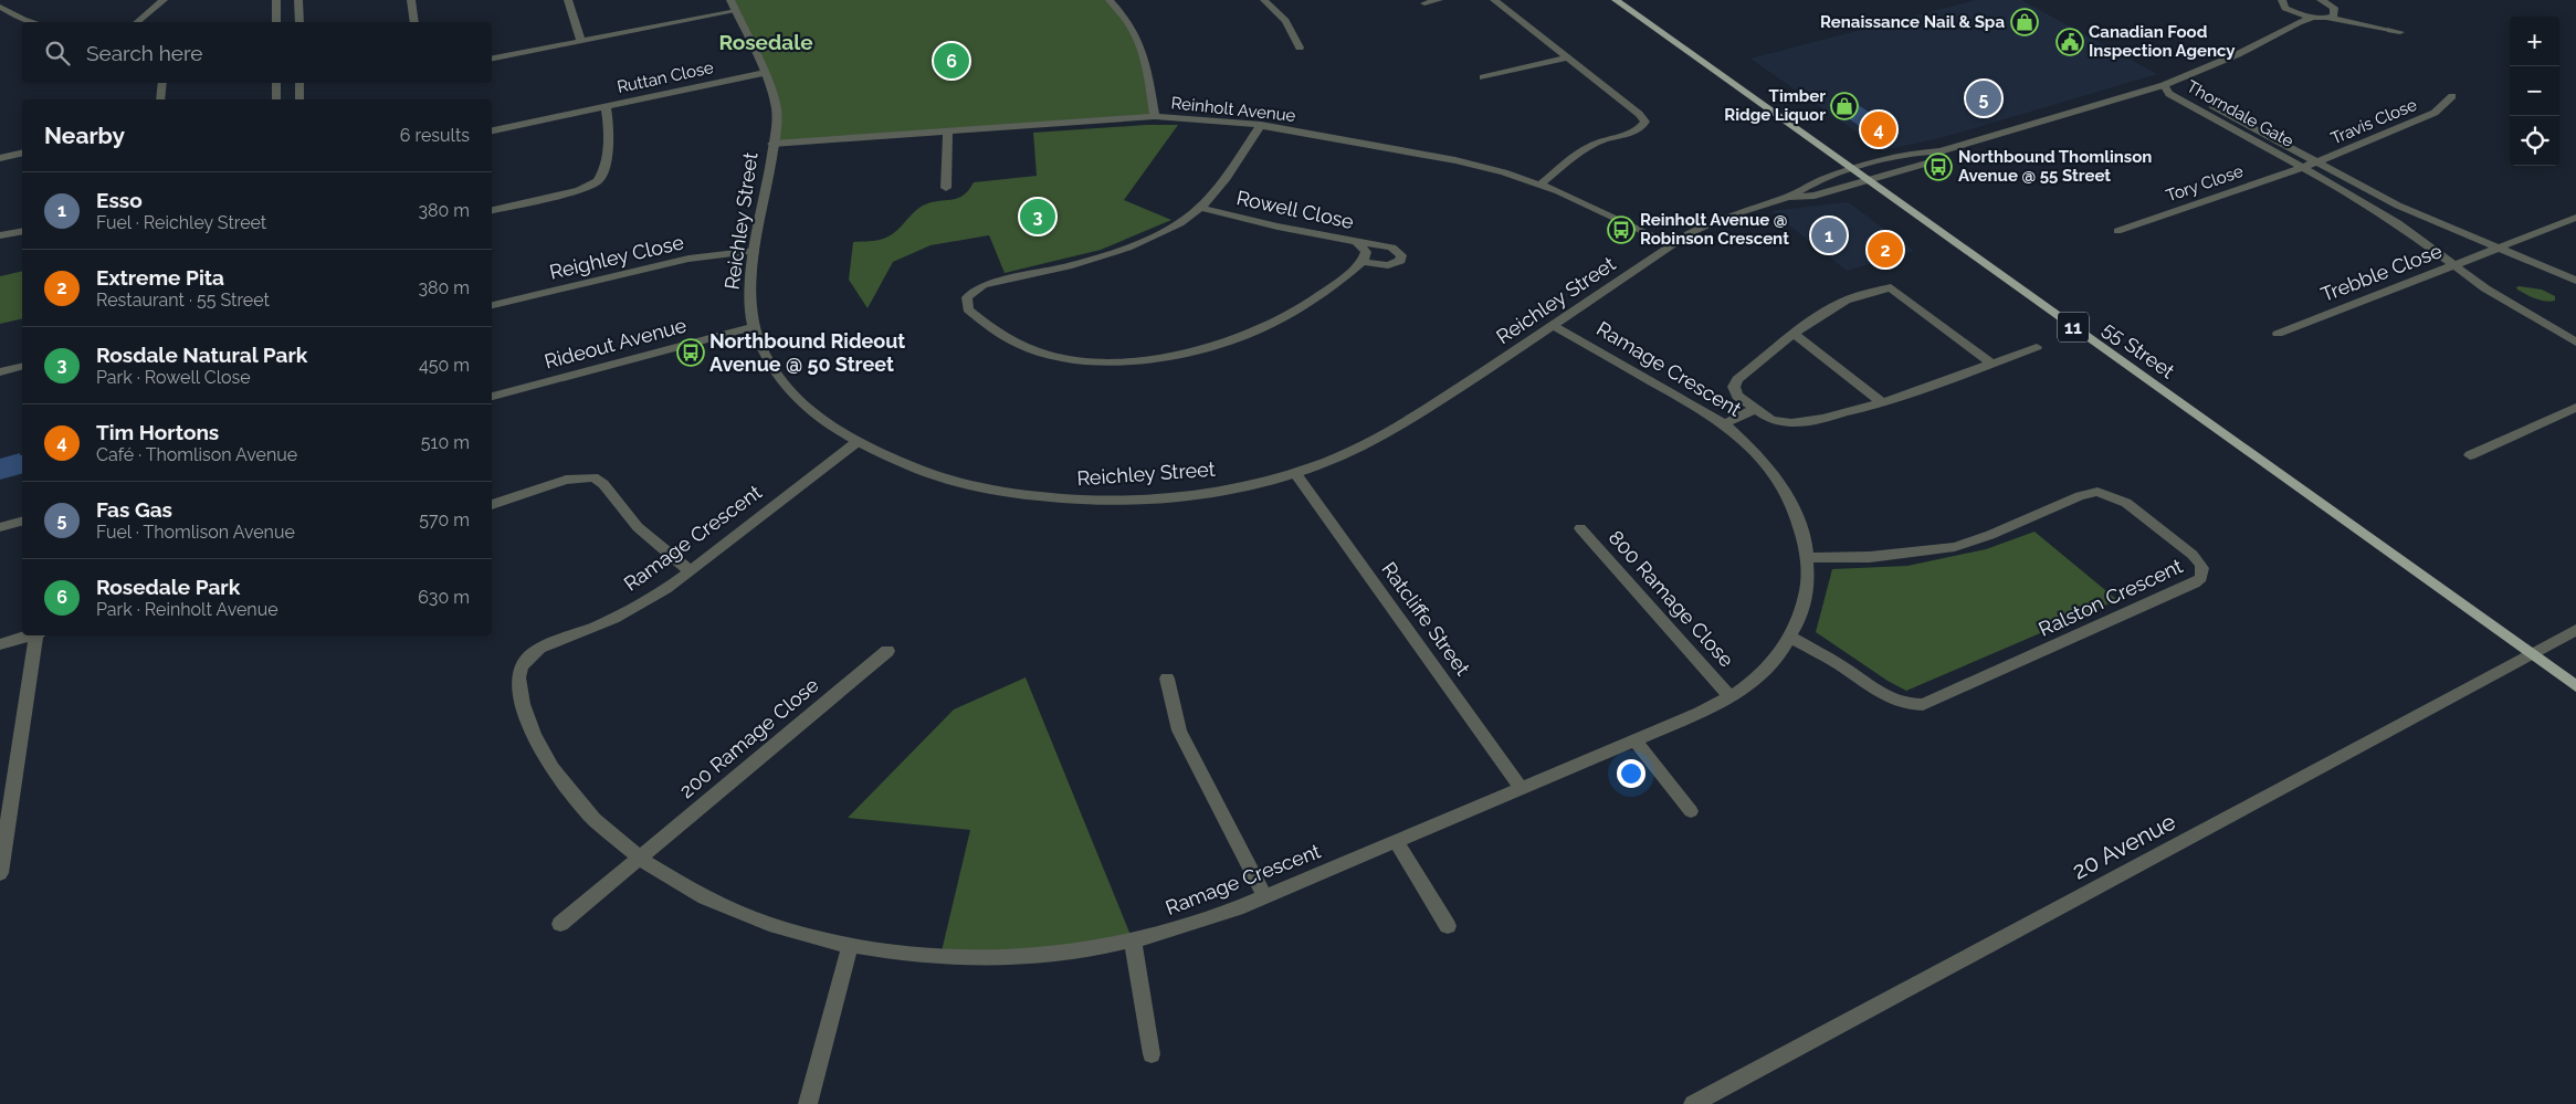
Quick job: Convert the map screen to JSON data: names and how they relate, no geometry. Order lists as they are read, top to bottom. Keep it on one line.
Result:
{"streets":{"main road":["11","55 Street"],"street":["Ruttan Close","Reinholt Avenue","Thorndale Gate","Travis Close","Tory Close","Rowell Close","Reichley Street","Reighley Close","Trebble Close","Rideout Avenue","Ramage Crescent","Ralston Crescent","800 Ramage Close","Ratcliffe Street","200 Ramage Close","20 Avenue"]},"crossings":[["Ruttan Close","Reichley Street"],["Reinholt Avenue","Rowell Close"],["Reinholt Avenue","Reichley Street"],["Thorndale Gate","Travis Close"],["Thorndale Gate","Tory Close"],["Thorndale Gate","Trebble Close"],["Travis Close","Tory Close"],["Reichley Street","Reighley Close"],["Reichley Street","Rideout Avenue"],["Reichley Street","55 Street"],["Reichley Street","Ramage Crescent"],["Reichley Street","Ratcliffe Street"],["11","55 Street"],["11","20 Avenue"],["55 Street","20 Avenue"],["Ramage Crescent","Ralston Crescent"],["Ramage Crescent","800 Ramage Close"],["Ramage Crescent","Ratcliffe Street"],["Ramage Crescent","200 Ramage Close"]],"districts":["Rosedale"],"places":{"shop":["Renaissance Nail & Spa","Timber Ridge Liquor"],"public building":["Canadian Food Inspection Agency"],"bus stop":["Northbound Thomlinson Avenue @ 55 Street","Reinholt Avenue @ Robinson Crescent","Northbound Rideout Avenue @ 50 Street"]},"page":{"map_buttons":["+","−"],"search":"Search here","pins":["6","5","4","3","1","2"],"heading":["Nearby","6 results"],"list":[{"mark":"1","name":"Esso","note":"Fuel · Reichley Street","value":"380 m"},{"mark":"2","name":"Extreme Pita","note":"Restaurant · 55 Street","value":"380 m"},{"mark":"3","name":"Rosdale Natural Park","note":"Park · Rowell Close","value":"450 m"},{"mark":"4","name":"Tim Hortons","note":"Café · Thomlison Avenue","value":"510 m"},{"mark":"5","name":"Fas Gas","note":"Fuel · Thomlison Avenue","value":"570 m"},{"mark":"6","name":"Rosedale Park","note":"Park · Reinholt Avenue","value":"630 m"}]}}
